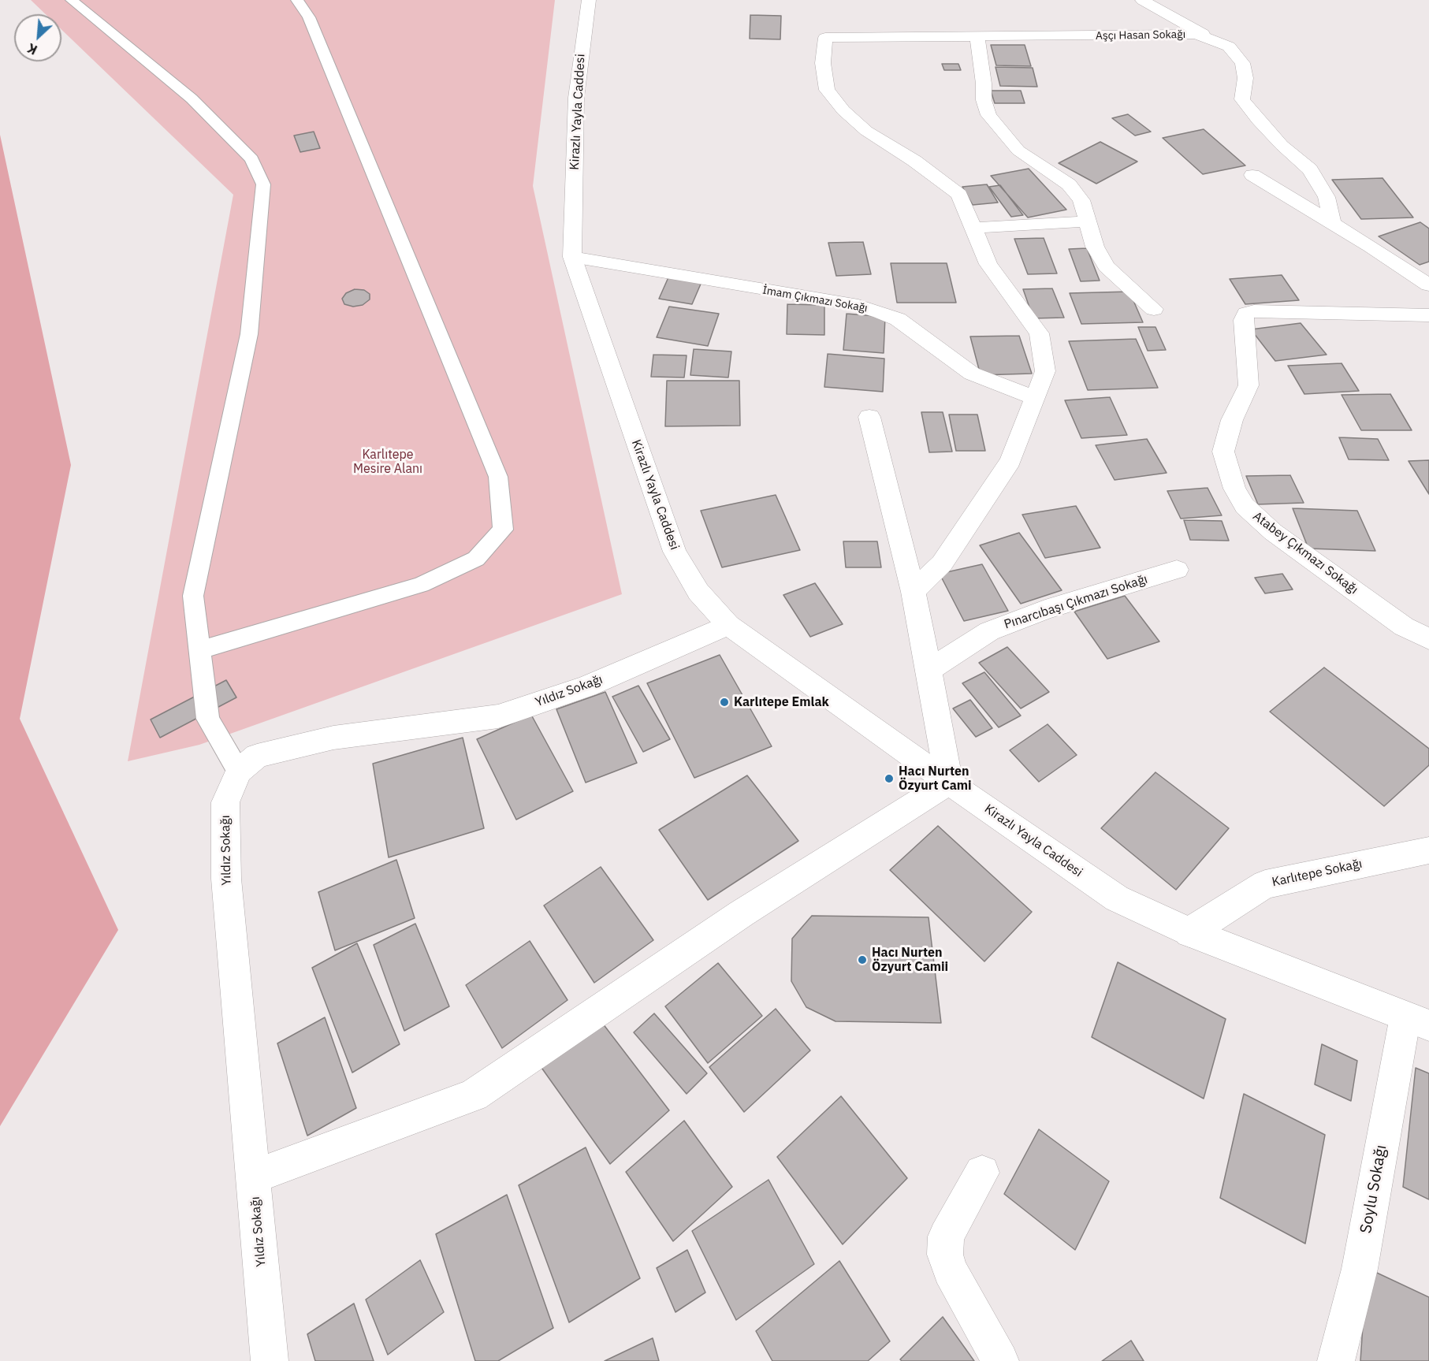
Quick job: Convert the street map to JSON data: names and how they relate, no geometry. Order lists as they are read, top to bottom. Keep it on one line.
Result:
{"streets":{"street":["Aşçı Hasan Sokağı","Kirazlı Yayla Caddesi","İmam Çıkmazı Sokağı","Atabey Çıkmazı Sokağı","Pınarcıbaşı Çıkmazı Sokağı","Yıldız Sokağı","Karlıtepe Sokağı","Soylu Sokağı"]},"crossings":[["Kirazlı Yayla Caddesi","İmam Çıkmazı Sokağı"],["Kirazlı Yayla Caddesi","Yıldız Sokağı"],["Kirazlı Yayla Caddesi","Karlıtepe Sokağı"],["Kirazlı Yayla Caddesi","Soylu Sokağı"]],"parks":["Karlıtepe Mesire Alanı"],"places":["Karlıtepe Emlak","Hacı Nurten Özyurt Cami","Hacı Nurten Özyurt Camii"],"north":"bottom left"}
